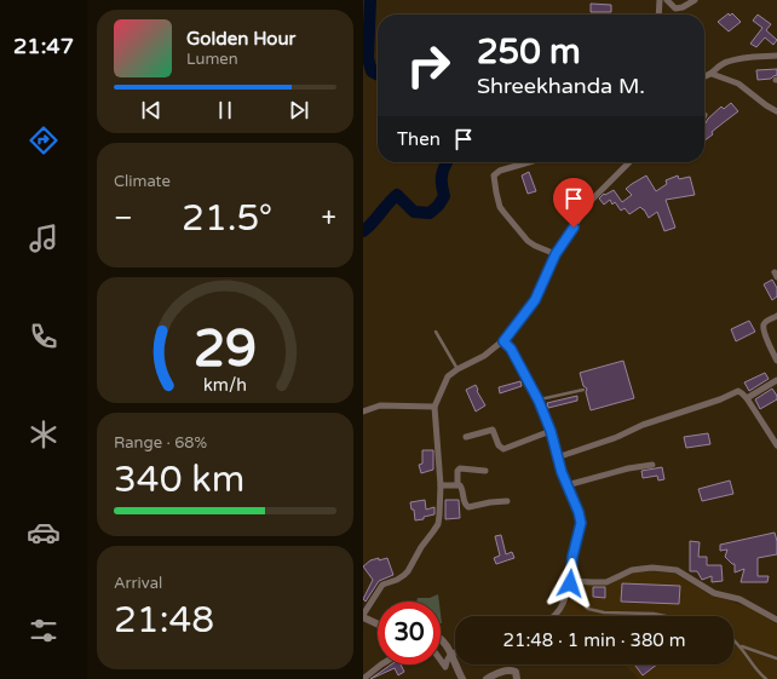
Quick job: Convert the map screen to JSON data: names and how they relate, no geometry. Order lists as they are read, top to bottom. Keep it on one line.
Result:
{"page":{"tabs":"21:47","turn":["250 m","Shreekhanda M."],"song":["Golden Hour","Lumen"],"then":"Then","tile":["Climate",["Range · 68%","340 km"],["Arrival","21:48"]],"heat":["−","21.5°","+"],"limit":"30","trip":"21:48 · 1 min · 380 m","gauge":["29","km/h"]}}
